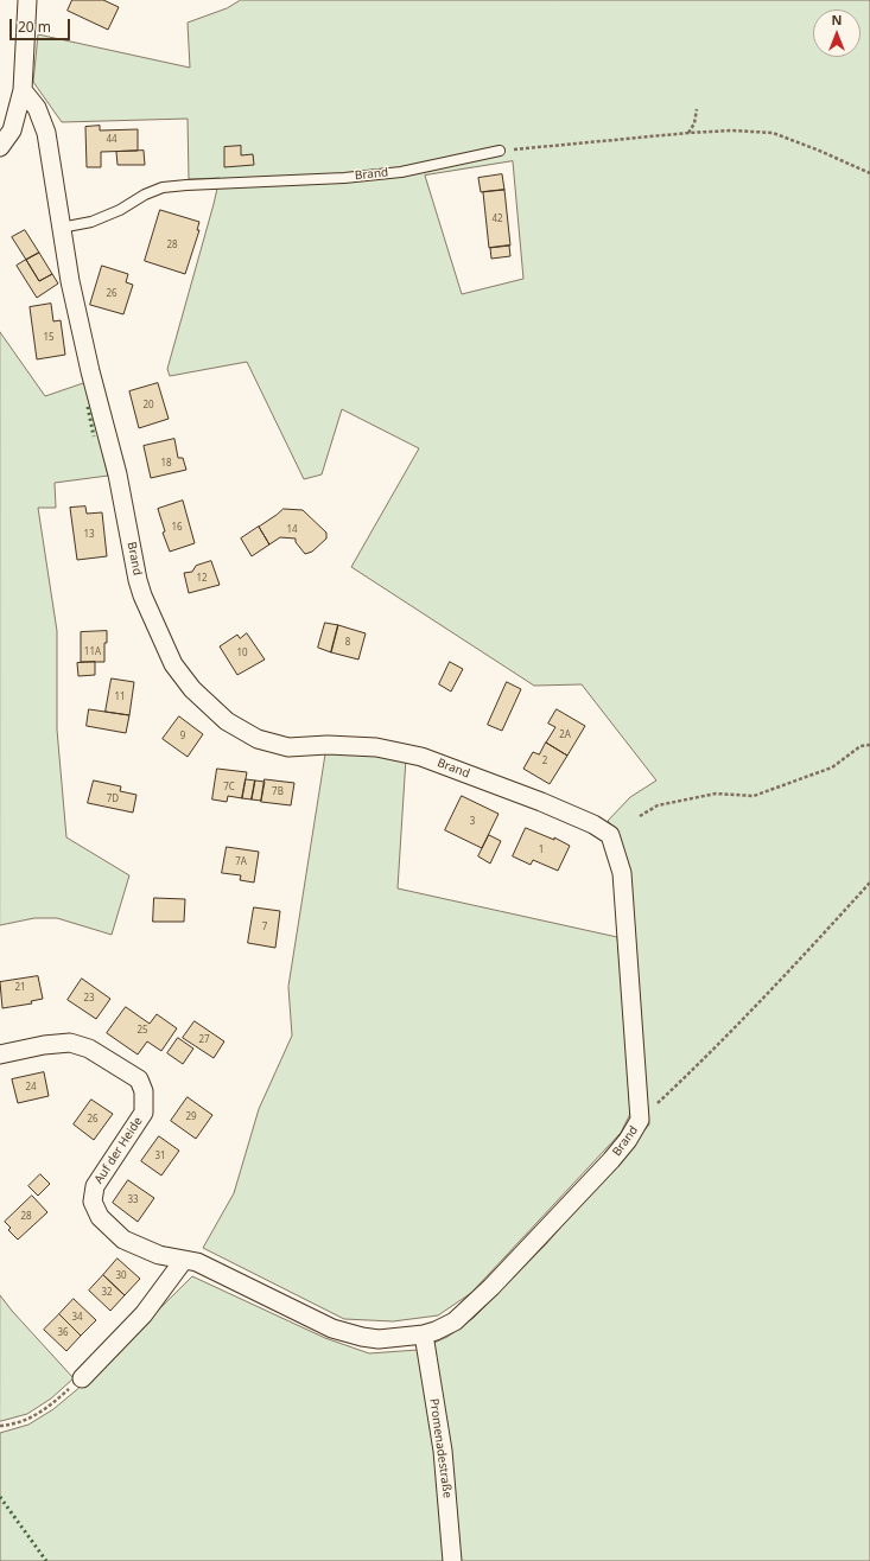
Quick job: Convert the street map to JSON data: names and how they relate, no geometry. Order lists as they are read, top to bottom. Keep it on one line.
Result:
{"streets":{"street":["Brand","Auf der Heide","Promenadestraße"]},"crossings":[["Brand","Auf der Heide"],["Brand","Promenadestraße"],["Auf der Heide","Promenadestraße"]],"house_numbers":["44","42","28","26","15","20","18","16","14","13","12","8","11A","10","11","2A","9","2","7C","7B","7D","3","1","7A","7","21","23","25","27","24","29","26","31","33","28","30","32","34","36"],"scale_bar":"20 m","north":"top"}
